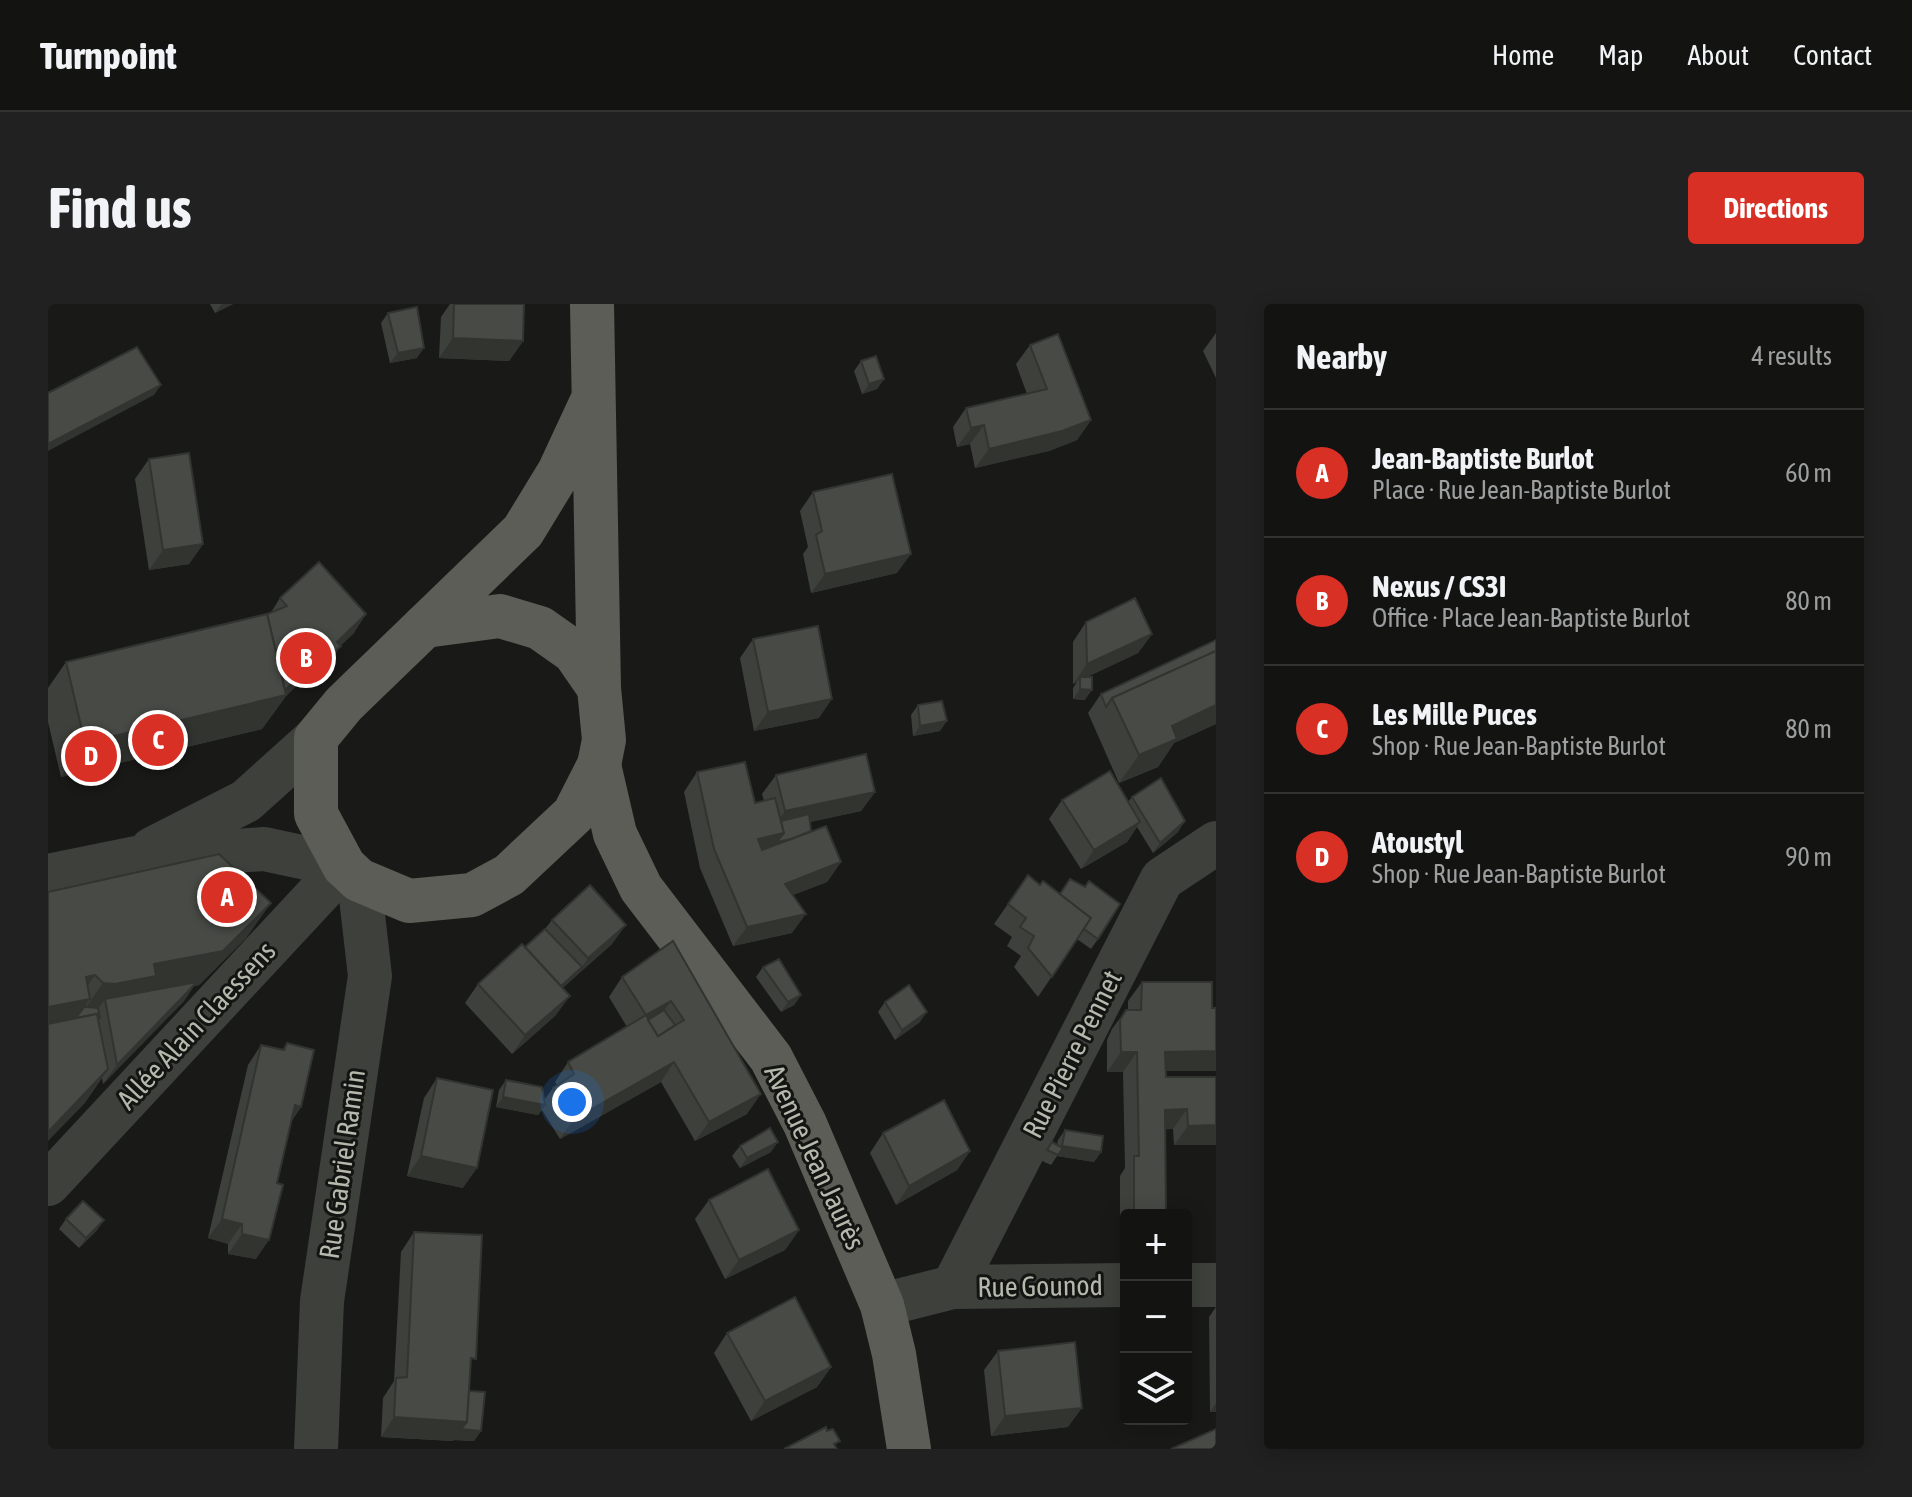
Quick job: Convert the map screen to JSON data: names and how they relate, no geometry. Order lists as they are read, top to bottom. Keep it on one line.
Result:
{"streets":{"main road":["Avenue Jean Jaurès"],"street":["Allée Alain Claessens","Rue Pierre Pennet","Rue Gabriel Ramin","Rue Gounod"]},"crossings":[["Allée Alain Claessens","Avenue Jean Jaurès"],["Allée Alain Claessens","Rue Gabriel Ramin"],["Rue Pierre Pennet","Rue Gounod"],["Avenue Jean Jaurès","Rue Gabriel Ramin"],["Avenue Jean Jaurès","Rue Gounod"]],"page":{"header":"Turnpoint","nav":["Home","Map","About","Contact"],"buttons":"Directions","title":"Find us","heading":["Nearby","4 results"],"list":[{"mark":"A","name":"Jean-Baptiste Burlot","note":"Place · Rue Jean-Baptiste Burlot","value":"60 m"},{"mark":"B","name":"Nexus / CS3I","note":"Office · Place Jean-Baptiste Burlot","value":"80 m"},{"mark":"C","name":"Les Mille Puces","note":"Shop · Rue Jean-Baptiste Burlot","value":"80 m"},{"mark":"D","name":"Atoustyl","note":"Shop · Rue Jean-Baptiste Burlot","value":"90 m"}],"pins":["B","C","D","A"],"map_buttons":["+","−"]}}
